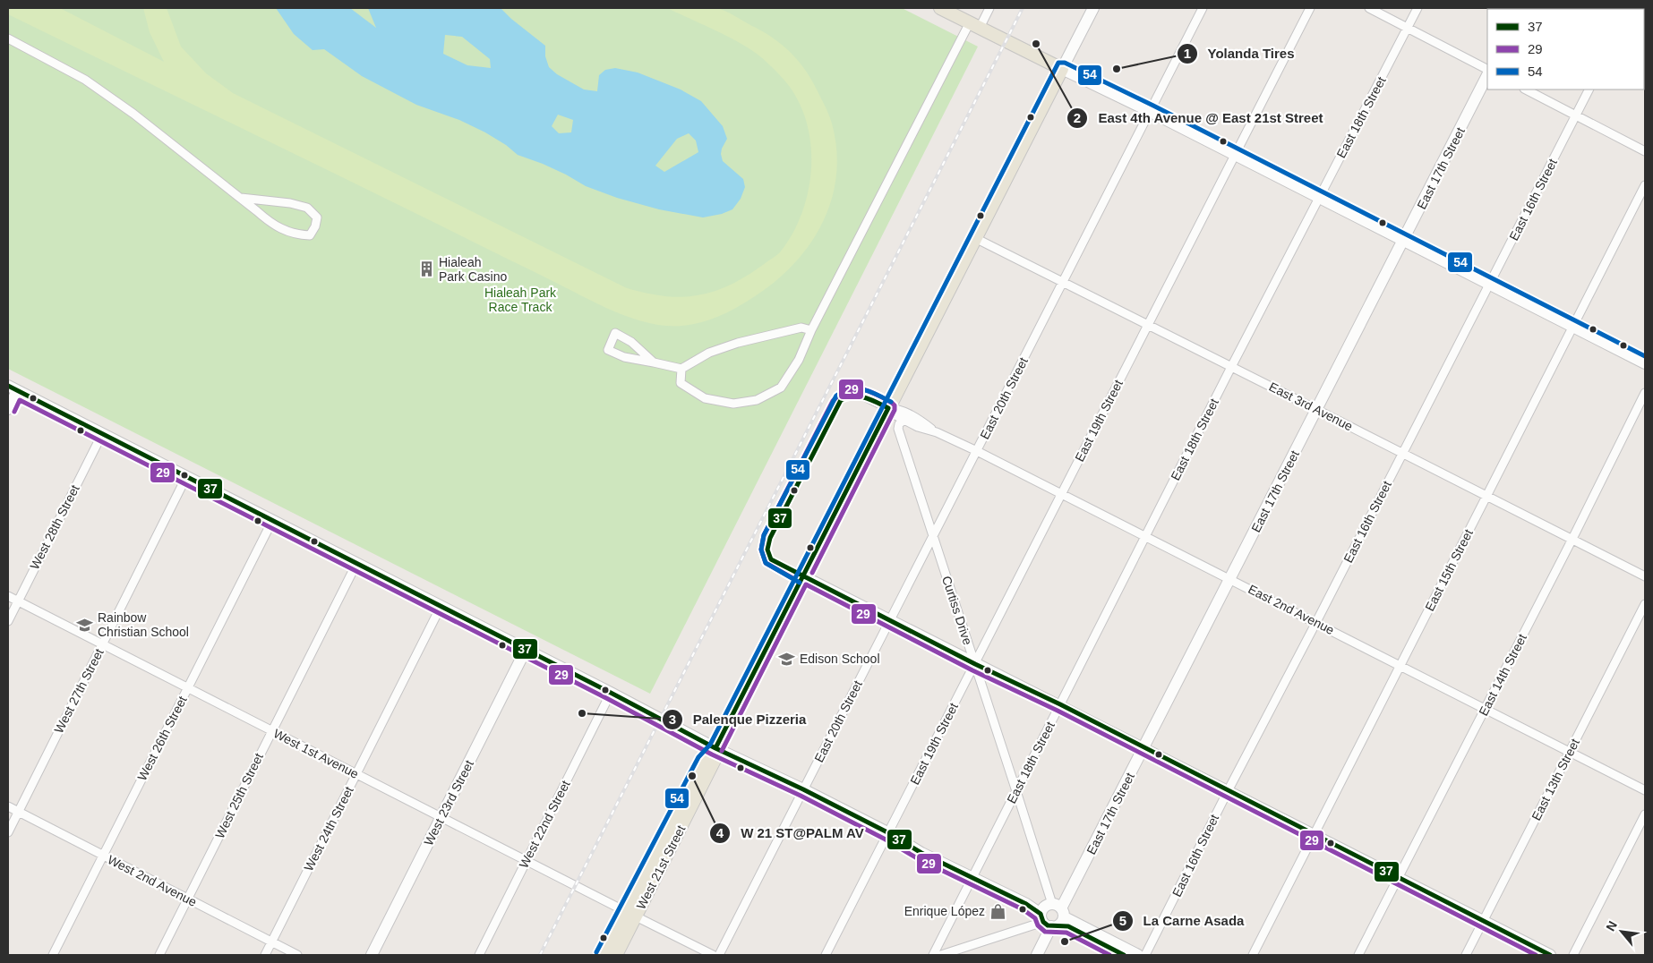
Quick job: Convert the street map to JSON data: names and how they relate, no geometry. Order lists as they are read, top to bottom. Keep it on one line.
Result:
{"streets":{"main road":["West 21st Street"],"street":["East 18th Street","East 17th Street","East 16th Street","East 20th Street","East 3rd Avenue","East 19th Street","West 28th Street","East 15th Street","East 2nd Avenue","Curtiss Drive","East 14th Street","West 27th Street","West 26th Street","West 1st Avenue","East 13th Street","West 25th Street","West 23rd Street","West 22nd Street","West 24th Street","West 2nd Avenue"]},"crossings":[["East 18th Street","East 3rd Avenue"],["East 18th Street","East 2nd Avenue"],["East 18th Street","Curtiss Drive"],["East 17th Street","East 3rd Avenue"],["East 17th Street","East 2nd Avenue"],["East 17th Street","Curtiss Drive"],["East 16th Street","East 3rd Avenue"],["East 16th Street","East 2nd Avenue"],["East 20th Street","East 3rd Avenue"],["East 20th Street","East 2nd Avenue"],["East 20th Street","Curtiss Drive"],["East 3rd Avenue","East 19th Street"],["East 3rd Avenue","East 15th Street"],["East 3rd Avenue","East 14th Street"],["East 3rd Avenue","West 21st Street"],["East 19th Street","East 2nd Avenue"],["East 19th Street","Curtiss Drive"],["West 28th Street","West 1st Avenue"],["East 15th Street","East 2nd Avenue"],["East 2nd Avenue","Curtiss Drive"],["East 2nd Avenue","East 14th Street"],["East 2nd Avenue","East 13th Street"],["East 2nd Avenue","West 21st Street"],["West 27th Street","West 1st Avenue"],["West 27th Street","West 2nd Avenue"],["West 26th Street","West 1st Avenue"],["West 26th Street","West 2nd Avenue"],["West 1st Avenue","West 25th Street"],["West 1st Avenue","West 23rd Street"],["West 1st Avenue","West 22nd Street"],["West 1st Avenue","West 24th Street"],["West 1st Avenue","West 21st Street"],["West 25th Street","West 2nd Avenue"],["West 24th Street","West 2nd Avenue"]],"parks":["Hialeah Park Race Track"],"places":{"other":["East 4th Avenue @ East 21st Street","Yolanda Tires","Palenque Pizzeria","W 21 ST@PALM AV","La Carne Asada"],"building":["Hialeah Park Casino"],"school or university":["Rainbow Christian School","Edison School"],"shop":["Enrique López"]},"lines":["transit line 54","transit line 37","transit line 29"],"legend":["37","29","54"],"north":"top left"}
